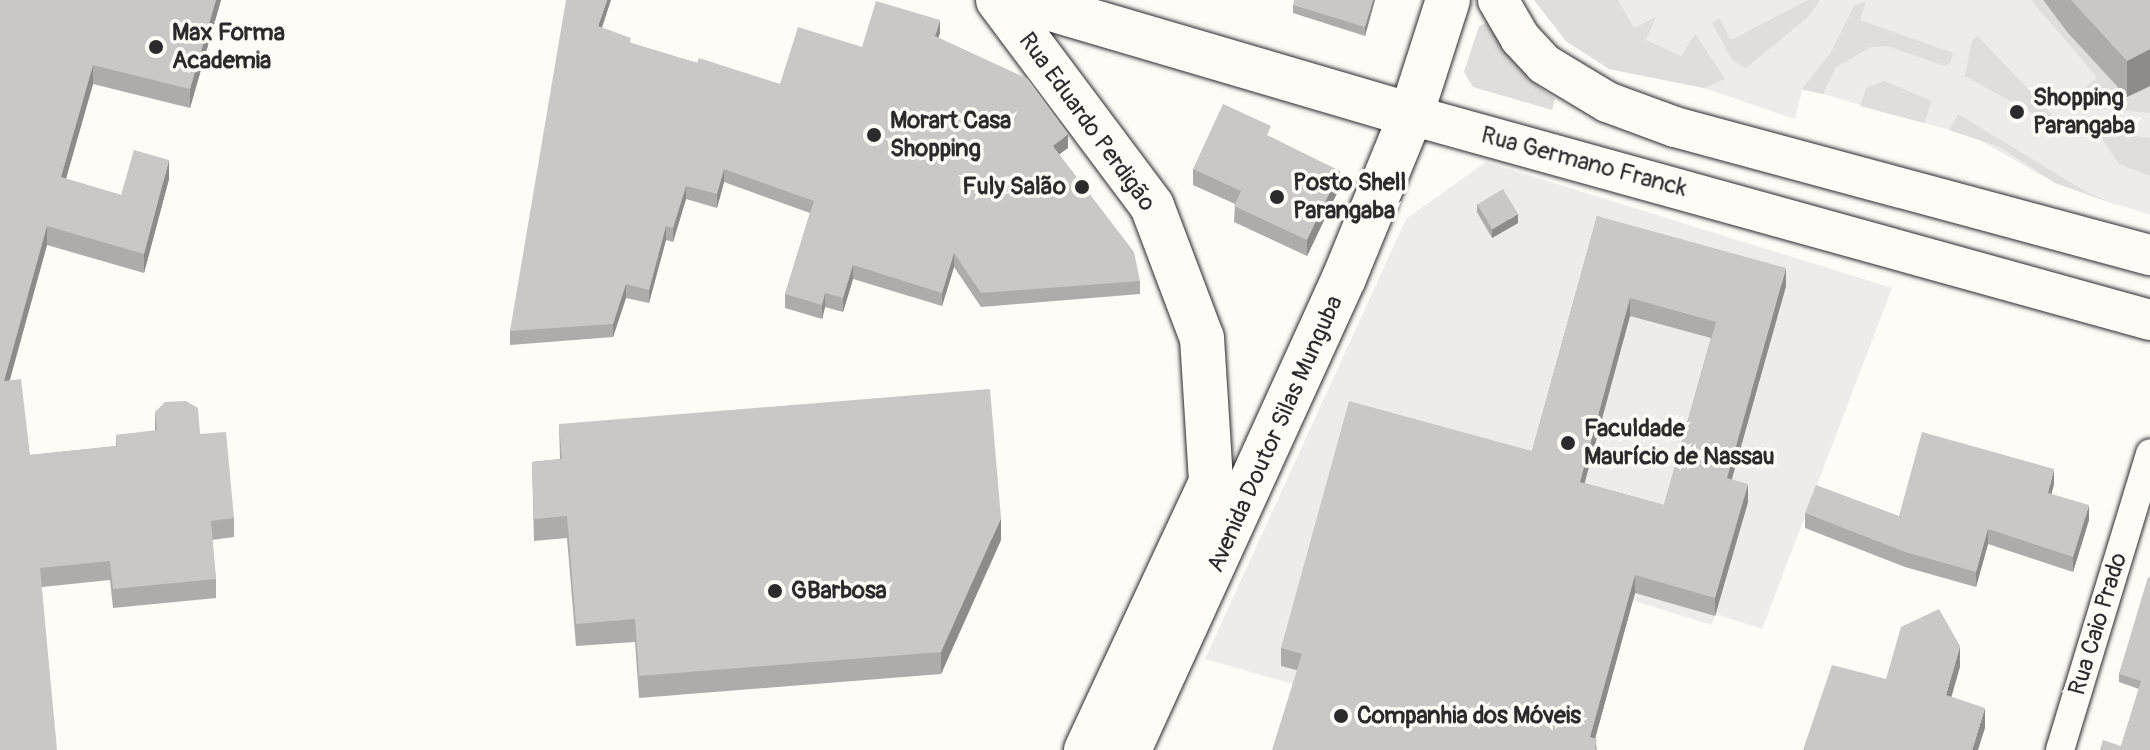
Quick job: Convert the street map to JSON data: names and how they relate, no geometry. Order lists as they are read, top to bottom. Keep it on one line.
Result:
{"streets":{"main road":["Rua Eduardo Perdigão","Rua Germano Franck","Avenida Doutor Silas Munguba"],"street":["Rua Caio Prado"]},"crossings":[["Rua Eduardo Perdigão","Avenida Doutor Silas Munguba"],["Rua Germano Franck","Avenida Doutor Silas Munguba"]],"places":["Max Forma Academia","Shopping Parangaba","Morart Casa Shopping","Fuly Salão","Posto Shell Parangaba","Faculdade Maurício de Nassau","GBarbosa","Companhia dos Móveis"]}
